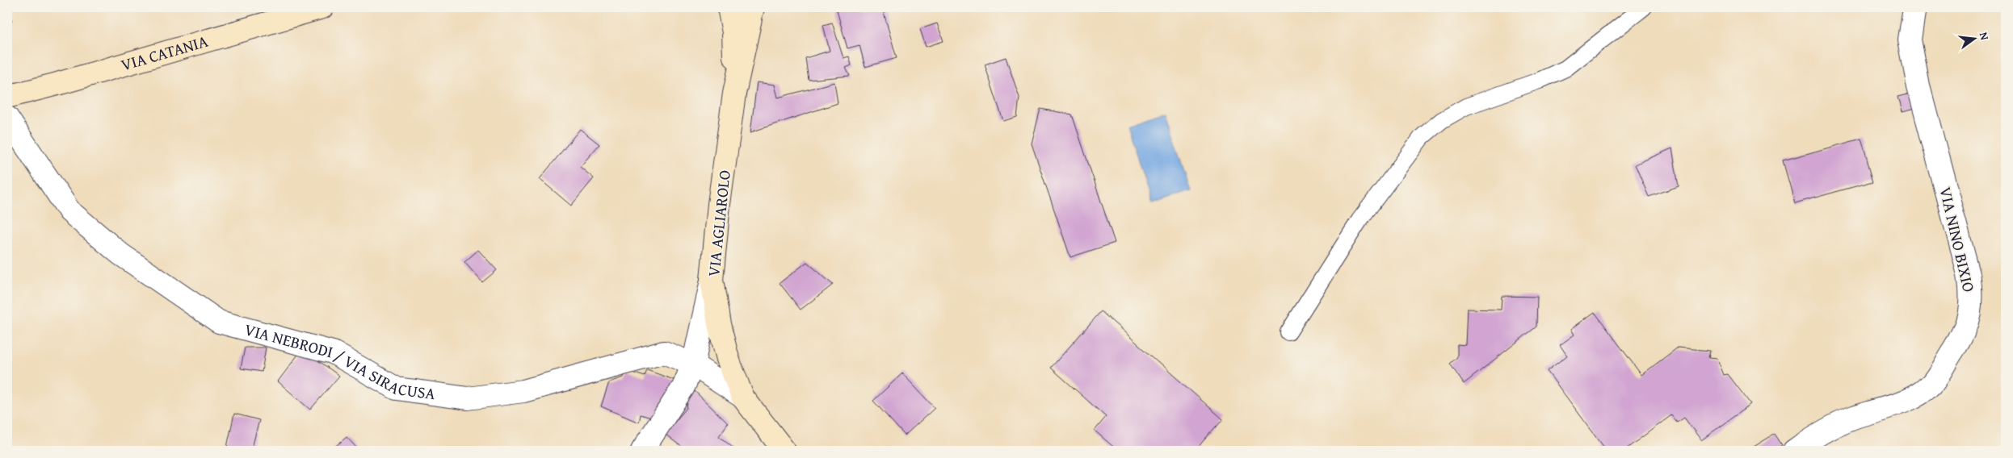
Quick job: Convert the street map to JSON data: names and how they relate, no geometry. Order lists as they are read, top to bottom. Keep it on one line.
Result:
{"streets":{"street":["VIA CATANIA","VIA AGLIAROLO","VIA NINO BIXIO","VIA NEBRODI / VIA SIRACUSA"]},"crossings":[["VIA AGLIAROLO","VIA NEBRODI / VIA SIRACUSA"]],"north":"right"}
